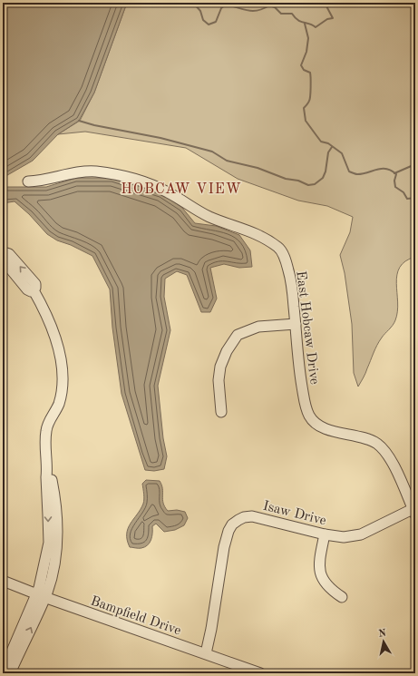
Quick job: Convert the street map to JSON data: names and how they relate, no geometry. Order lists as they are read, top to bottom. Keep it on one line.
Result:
{"streets":{"street":["East Hobcaw Drive","Isaw Drive","Bampfield Drive"]},"crossings":[["East Hobcaw Drive","Isaw Drive"],["Isaw Drive","Bampfield Drive"]],"districts":["HOBCAW VIEW"],"north":"top"}
